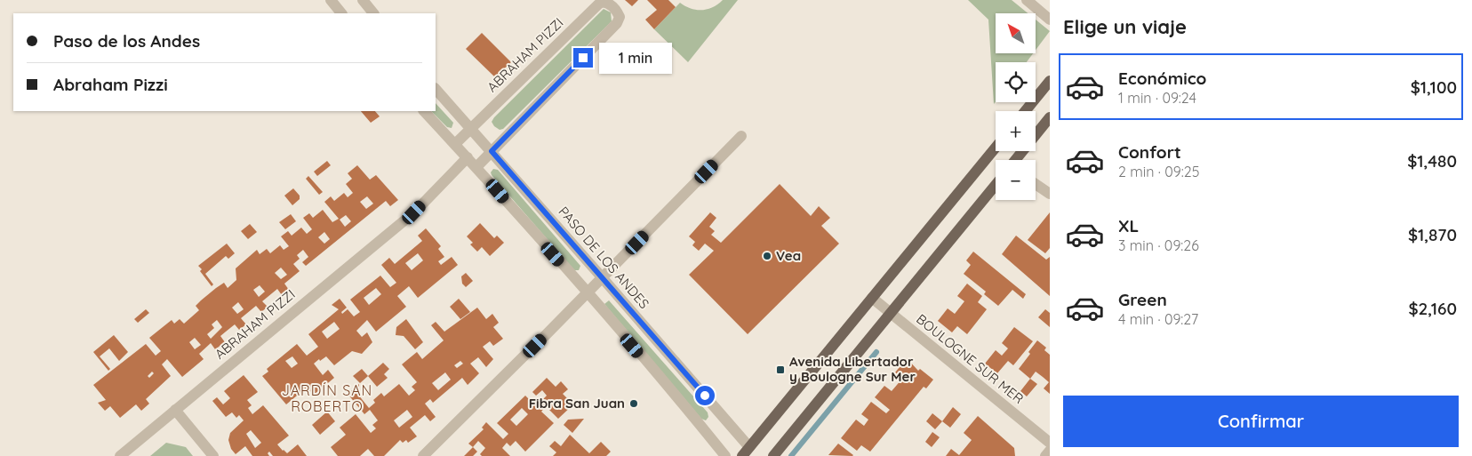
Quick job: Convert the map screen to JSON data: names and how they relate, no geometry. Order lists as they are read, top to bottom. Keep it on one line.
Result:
{"streets":{"street":["ABRAHAM PIZZI","PASO DE LOS ANDES","BOULOGNE SUR MER"]},"crossings":[["ABRAHAM PIZZI","PASO DE LOS ANDES"]],"districts":["JARDÍN SAN ROBERTO"],"places":{"other":["Vea","Fibra San Juan"],"transit":["Avenida Libertador y Boulogne Sur Mer"]},"north":"top left","page":{"heading":"Elige un viaje","map_buttons":["+","−"],"banner":["Paso de los Andes","Abraham Pizzi"],"bubble":"1 min","list":[{"name":"Económico","note":"1 min · 09:24","value":"$1,100"},{"name":"Confort","note":"2 min · 09:25","value":"$1,480"},{"name":"XL","note":"3 min · 09:26","value":"$1,870"},{"name":"Green","note":"4 min · 09:27","value":"$2,160"}],"buttons":"Confirmar"}}
